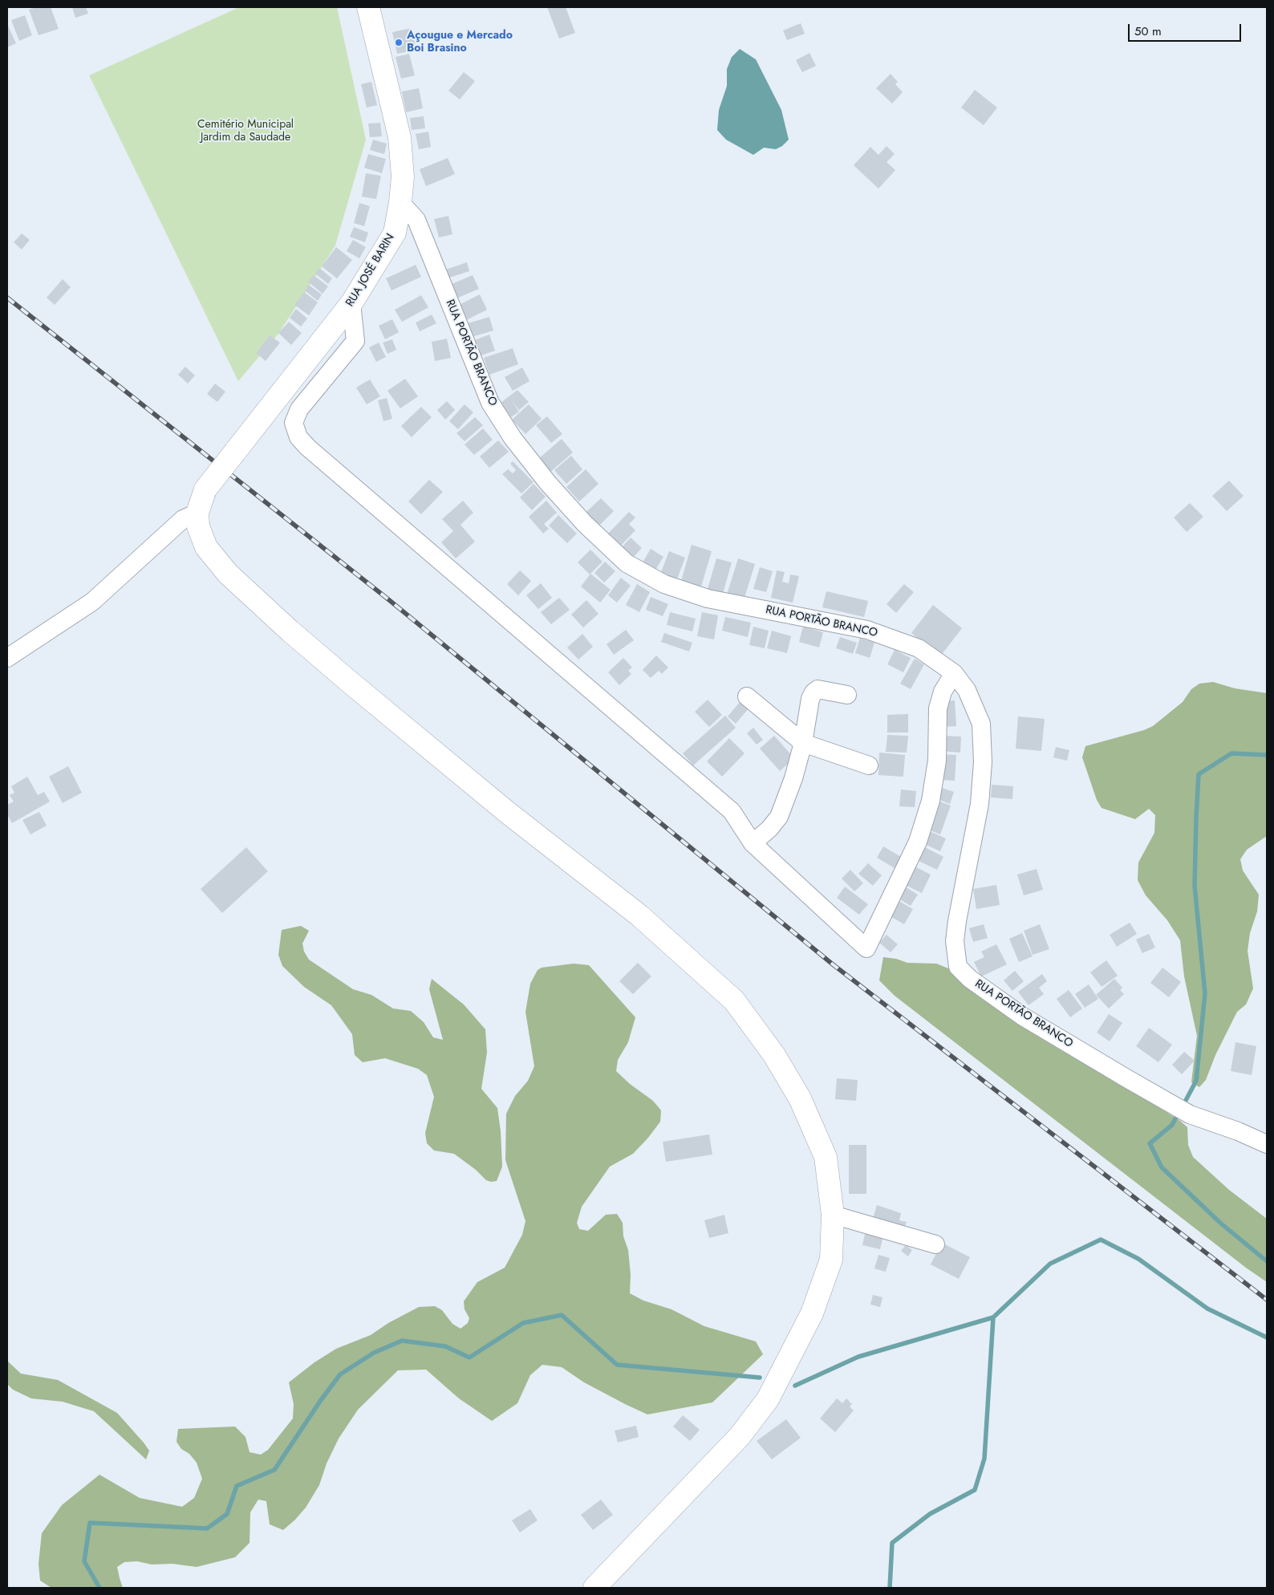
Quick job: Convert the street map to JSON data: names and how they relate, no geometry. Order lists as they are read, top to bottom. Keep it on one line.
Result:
{"streets":{"main road":["RUA JOSÉ BARIN"],"street":["RUA PORTÃO BRANCO"]},"crossings":[["RUA JOSÉ BARIN","RUA PORTÃO BRANCO"]],"parks":["Cemitério Municipal Jardim da Saudade"],"places":["Açougue e Mercado Boi Brasino"],"scale_bar":"50 m"}
